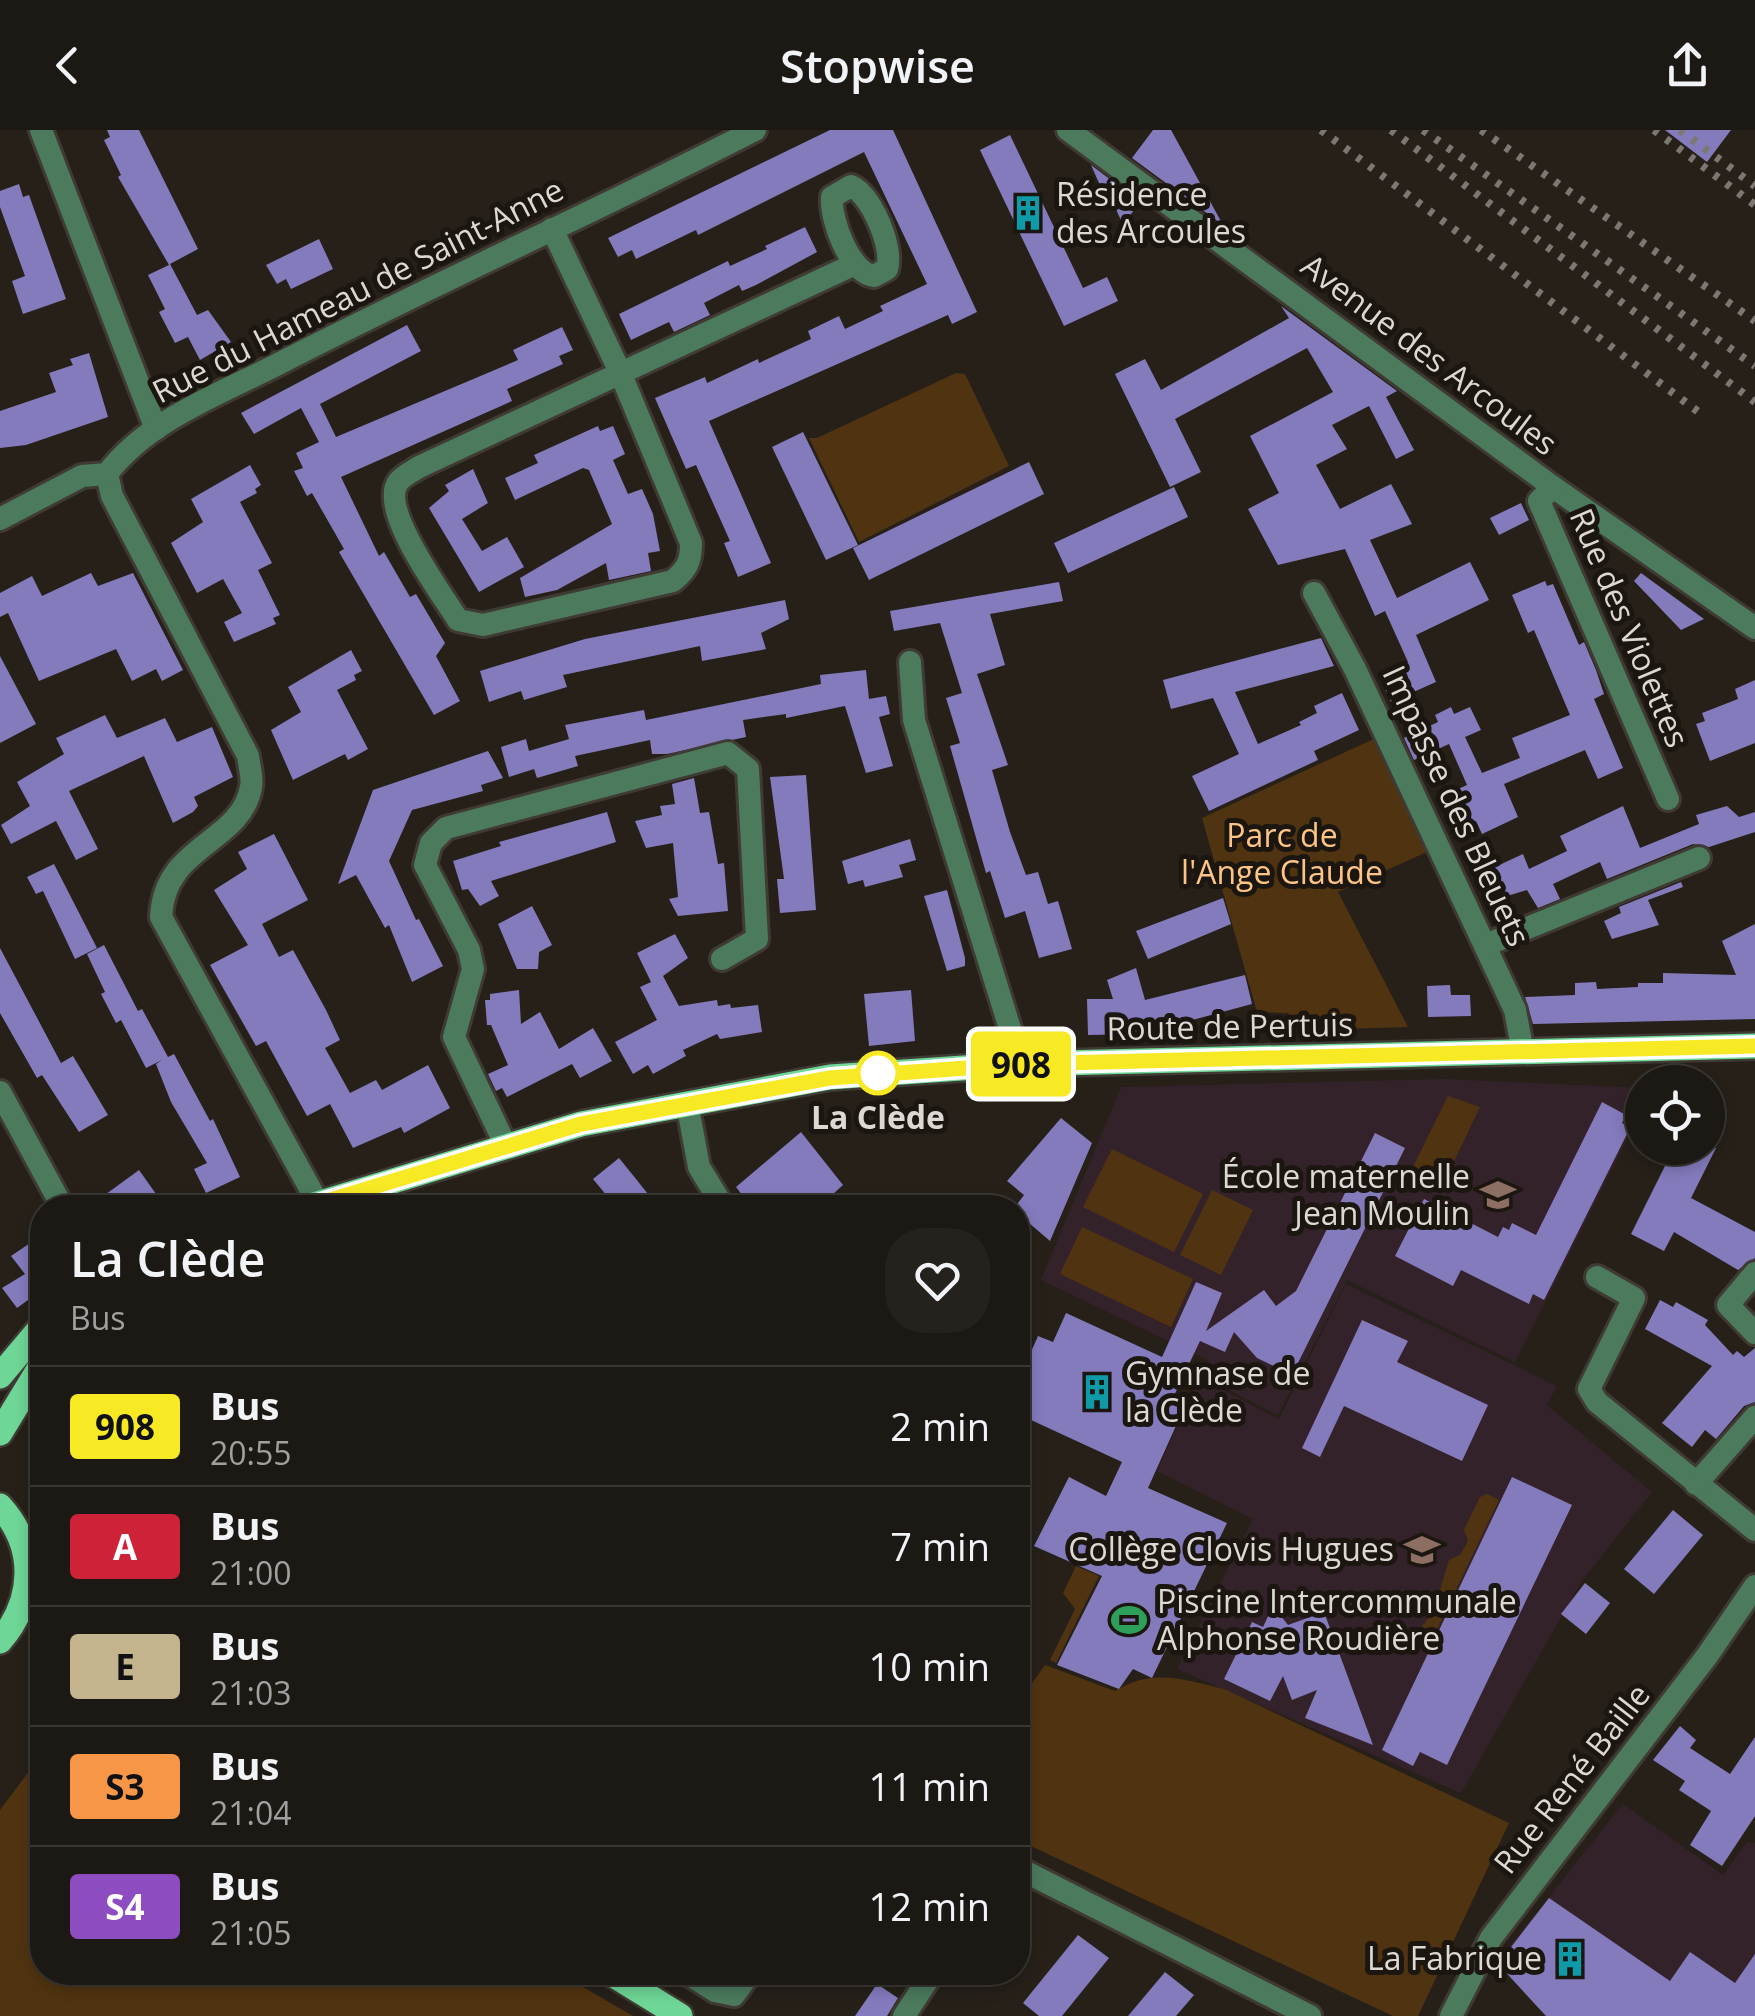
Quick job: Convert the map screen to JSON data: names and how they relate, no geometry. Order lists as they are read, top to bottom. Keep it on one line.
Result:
{"streets":{"main road":["Route de Pertuis"],"street":["Rue du Hameau de Saint-Anne","Avenue des Arcoules","Rue des Violettes","Impasse des Bleuets","Rue René Baille"]},"crossings":[["Avenue des Arcoules","Rue des Violettes"],["Impasse des Bleuets","Route de Pertuis"]],"parks":["Parc de l'Ange Claude"],"places":{"building":["Résidence des Arcoules","Gymnase de la Clède","La Fabrique"],"other":["La Clède"],"school or university":["École maternelle Jean Moulin","Collège Clovis Hugues"],"sports":["Piscine Intercommunale Alphonse Roudière"]},"lines":["bus line 908"],"page":{"header":"Stopwise","on_map":"908","heading":["La Clède","Bus"],"list":[{"mark":"908","name":"Bus","note":"20:55","value":"2 min"},{"mark":"A","name":"Bus","note":"21:00","value":"7 min"},{"mark":"E","name":"Bus","note":"21:03","value":"10 min"},{"mark":"S3","name":"Bus","note":"21:04","value":"11 min"},{"mark":"S4","name":"Bus","note":"21:05","value":"12 min"}]}}
